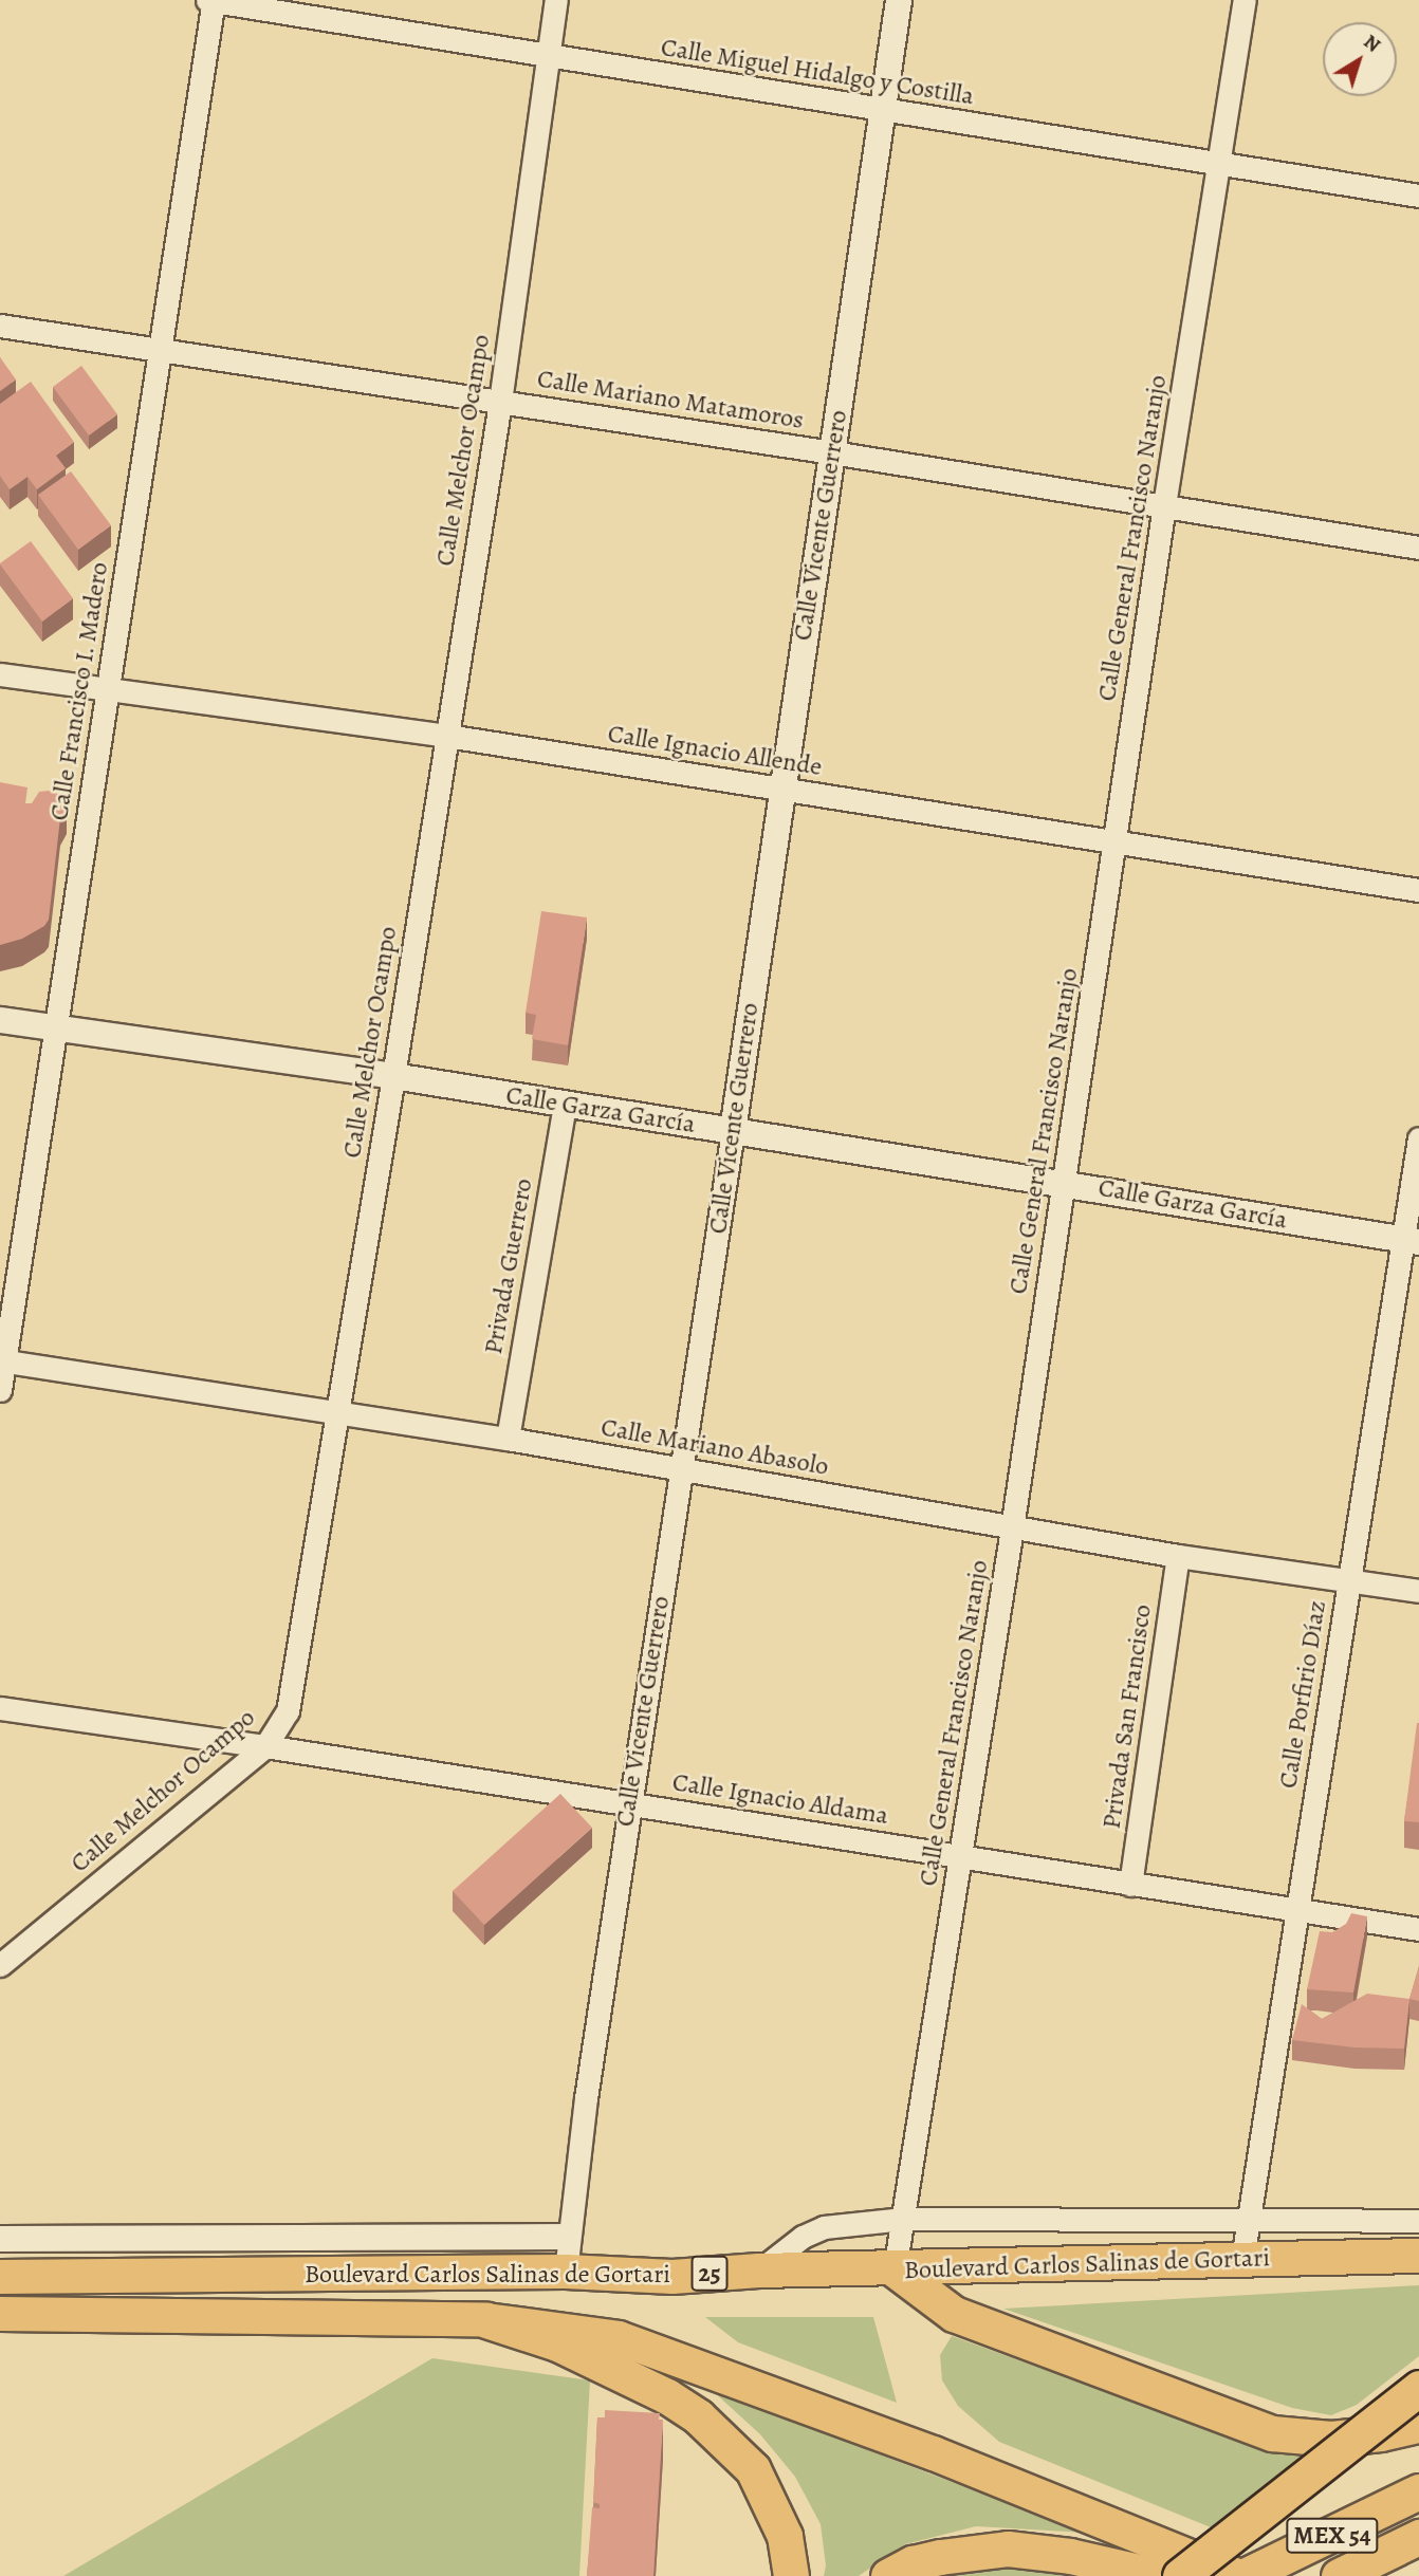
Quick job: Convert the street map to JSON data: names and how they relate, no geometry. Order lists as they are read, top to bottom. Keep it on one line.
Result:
{"streets":{"highway":["MEX 54"],"main road":["Boulevard Carlos Salinas de Gortari","25"],"street":["Calle Miguel Hidalgo y Costilla","Calle Mariano Matamoros","Calle Melchor Ocampo","Calle Vicente Guerrero","Calle General Francisco Naranjo","Calle Francisco I. Madero","Calle Ignacio Allende","Calle Garza García","Privada Guerrero","Calle Mariano Abasolo","Calle Porfirio Díaz","Privada San Francisco","Calle Ignacio Aldama"]},"crossings":[["Calle Miguel Hidalgo y Costilla","Calle Melchor Ocampo"],["Calle Miguel Hidalgo y Costilla","Calle Vicente Guerrero"],["Calle Miguel Hidalgo y Costilla","Calle General Francisco Naranjo"],["Calle Miguel Hidalgo y Costilla","Calle Francisco I. Madero"],["Calle Mariano Matamoros","Calle Melchor Ocampo"],["Calle Mariano Matamoros","Calle Vicente Guerrero"],["Calle Mariano Matamoros","Calle General Francisco Naranjo"],["Calle Mariano Matamoros","Calle Francisco I. Madero"],["Calle Melchor Ocampo","Calle Ignacio Allende"],["Calle Melchor Ocampo","Calle Garza García"],["Calle Melchor Ocampo","Calle Mariano Abasolo"],["Calle Melchor Ocampo","Calle Ignacio Aldama"],["Calle Vicente Guerrero","Calle Ignacio Allende"],["Calle Vicente Guerrero","Calle Garza García"],["Calle Vicente Guerrero","Calle Mariano Abasolo"],["Calle Vicente Guerrero","Calle Ignacio Aldama"],["Calle Vicente Guerrero","Boulevard Carlos Salinas de Gortari"],["Calle General Francisco Naranjo","Calle Ignacio Allende"],["Calle General Francisco Naranjo","Calle Garza García"],["Calle General Francisco Naranjo","Calle Mariano Abasolo"],["Calle General Francisco Naranjo","Calle Ignacio Aldama"],["Calle General Francisco Naranjo","Boulevard Carlos Salinas de Gortari"],["Calle Francisco I. Madero","Calle Ignacio Allende"],["Calle Francisco I. Madero","Calle Garza García"],["Calle Francisco I. Madero","Calle Mariano Abasolo"],["Calle Garza García","Privada Guerrero"],["Calle Garza García","Calle Porfirio Díaz"],["Privada Guerrero","Calle Mariano Abasolo"],["Calle Mariano Abasolo","Calle Porfirio Díaz"],["Calle Mariano Abasolo","Privada San Francisco"],["Calle Porfirio Díaz","Calle Ignacio Aldama"],["Calle Porfirio Díaz","Boulevard Carlos Salinas de Gortari"],["Privada San Francisco","Calle Ignacio Aldama"]],"north":"top right"}
